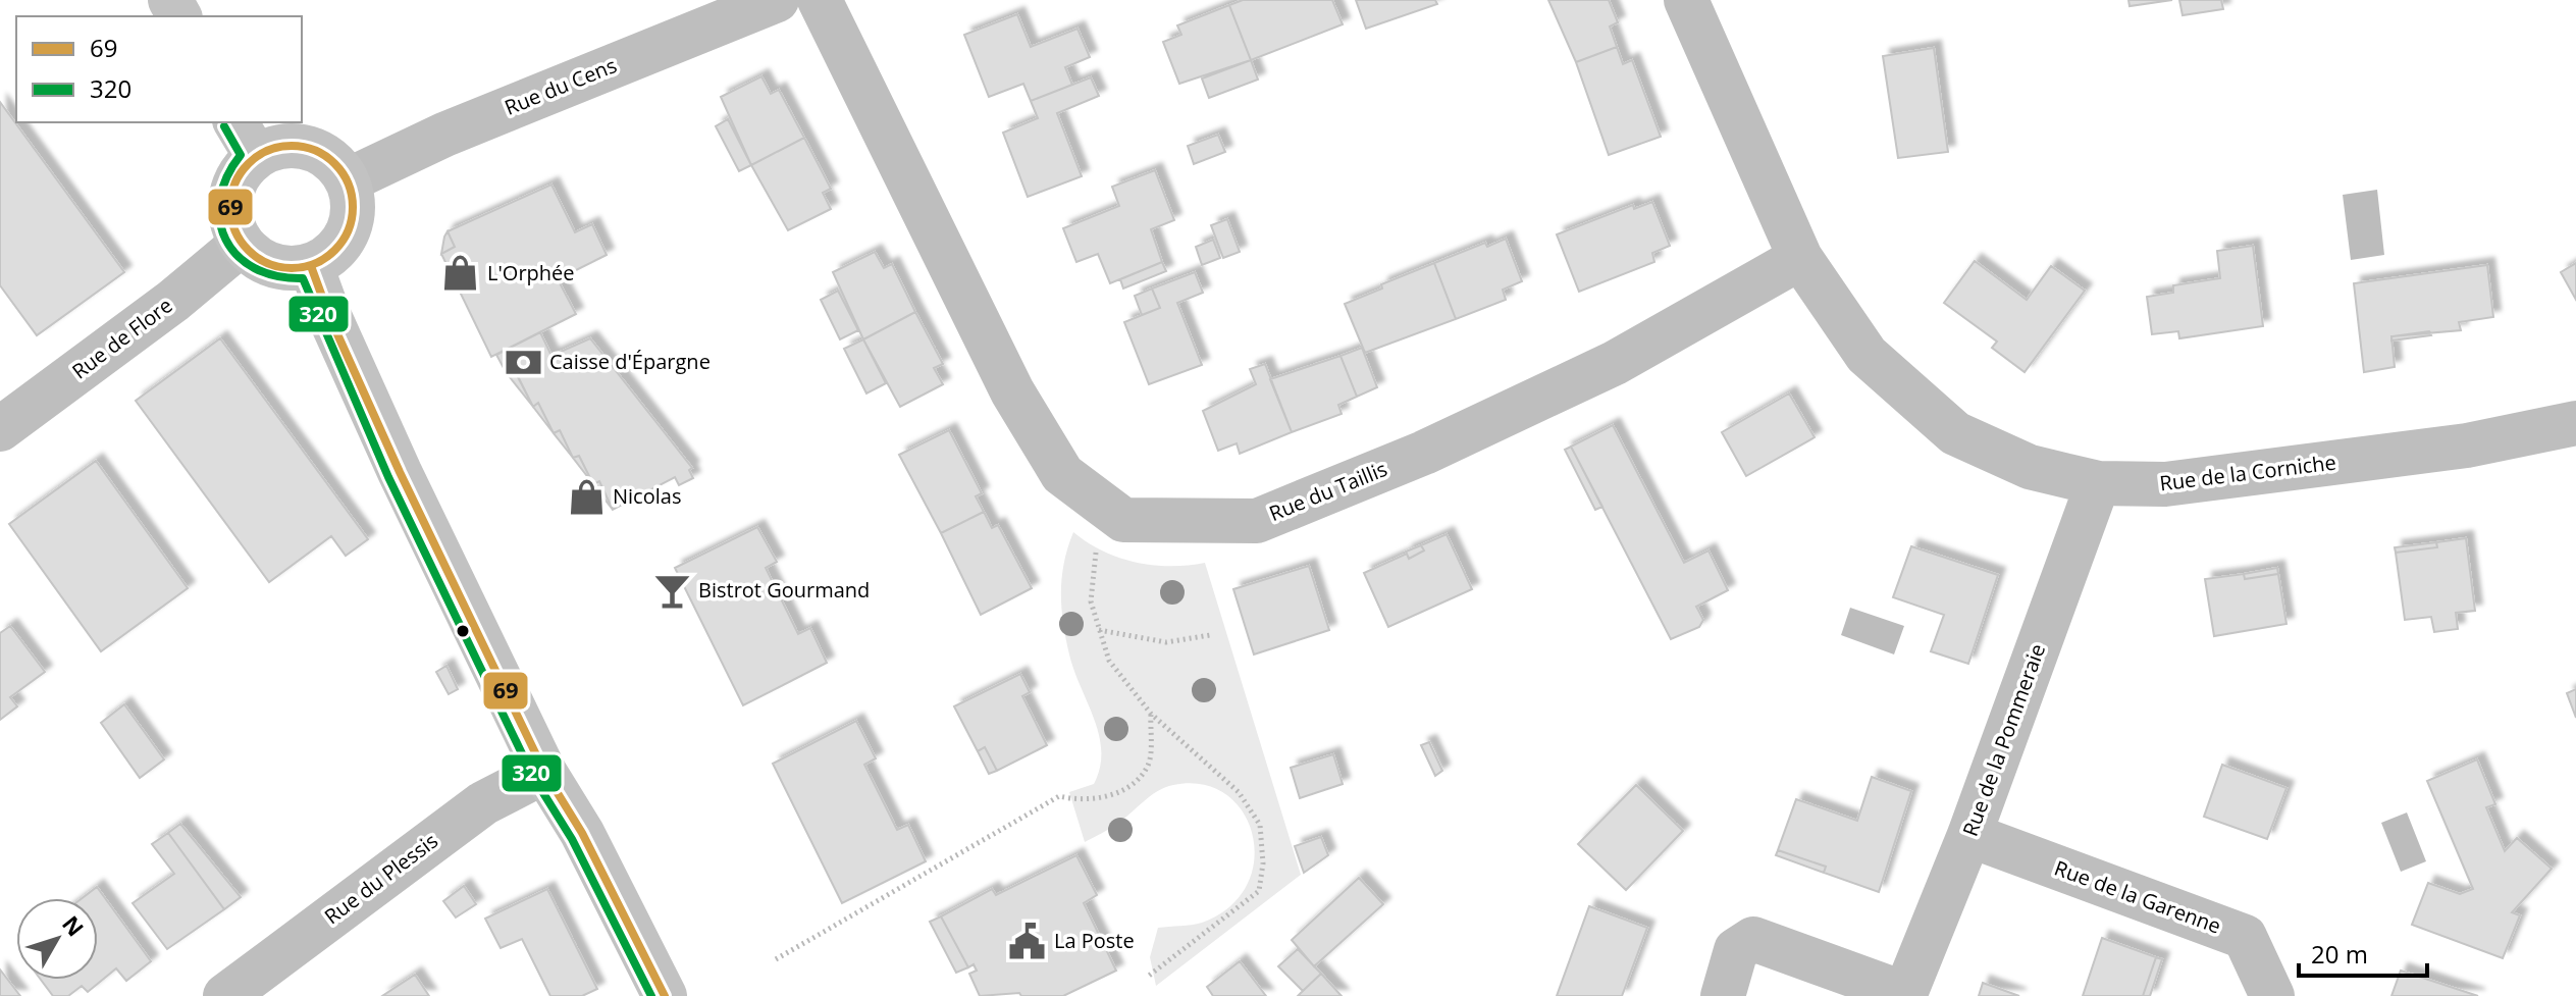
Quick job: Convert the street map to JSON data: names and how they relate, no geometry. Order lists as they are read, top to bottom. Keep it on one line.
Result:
{"streets":{"street":["Rue du Cens","Rue de Flore","Rue de la Corniche","Rue du Taillis","Rue de la Pommeraie","Rue du Plessis","Rue de la Garenne"]},"crossings":[["Rue du Cens","Rue de Flore"],["Rue de la Corniche","Rue du Taillis"],["Rue de la Corniche","Rue de la Pommeraie"],["Rue de la Pommeraie","Rue de la Garenne"]],"places":{"shop":["L'Orphée","Nicolas"],"bank":["Caisse d'Épargne"],"bar":["Bistrot Gourmand"],"public building":["La Poste"]},"lines":["transit line 320","transit line 69"],"legend":["69","320"],"scale_bar":"20 m","north":"top right"}
